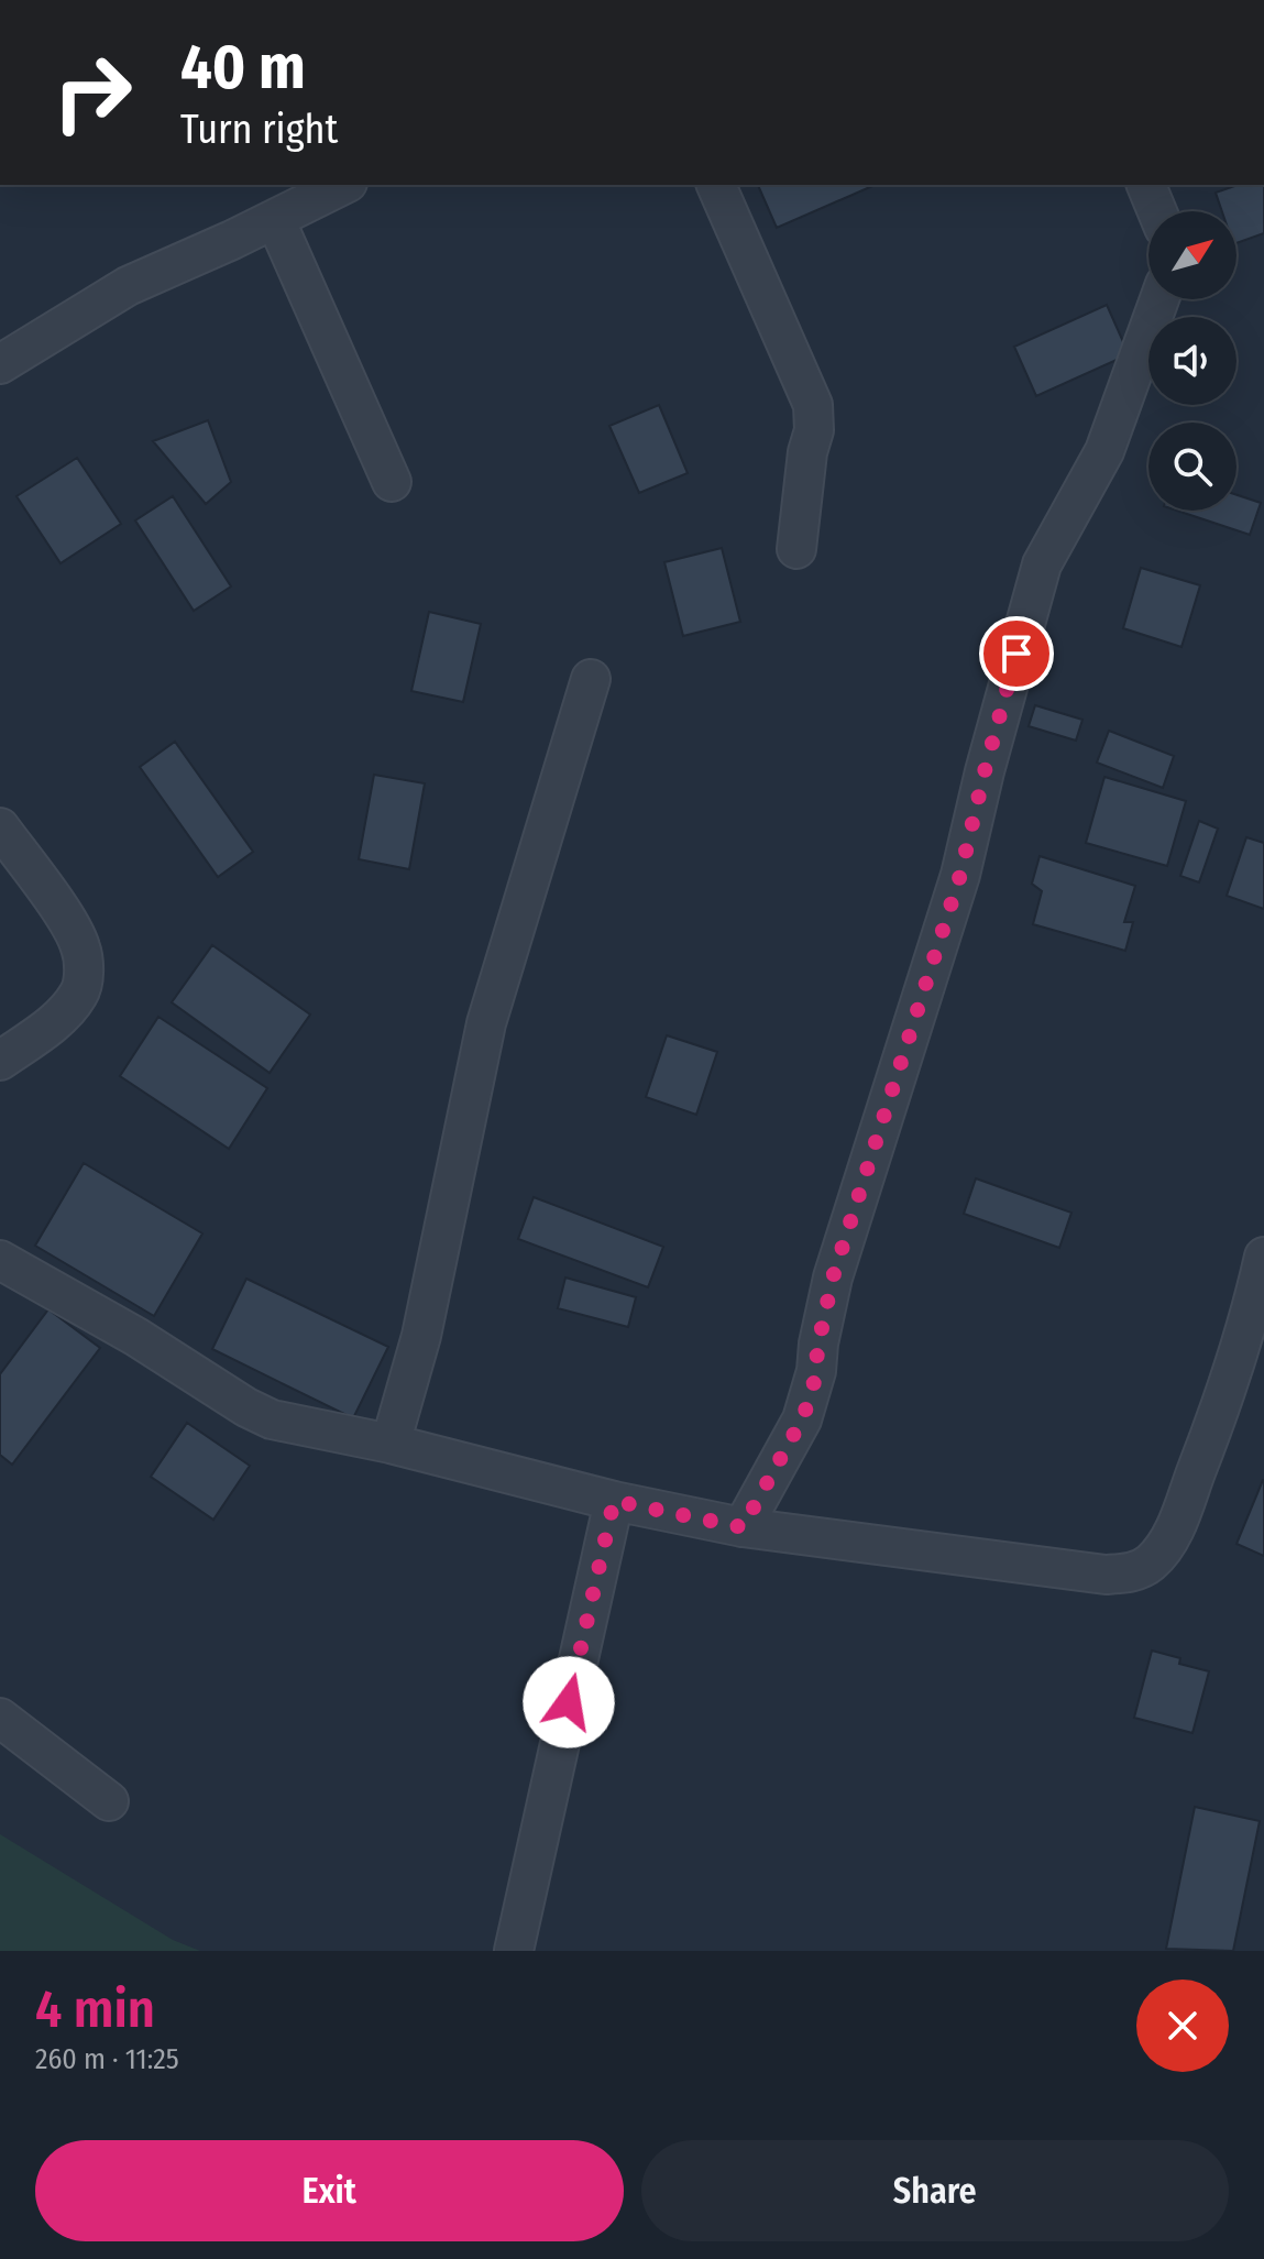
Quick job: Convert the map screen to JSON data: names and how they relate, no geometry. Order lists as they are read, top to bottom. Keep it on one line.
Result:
{"north":"top right","page":{"turn":["40 m","Turn right"],"heading":["4 min","260 m · 11:25"],"buttons":["Exit","Share"]}}
